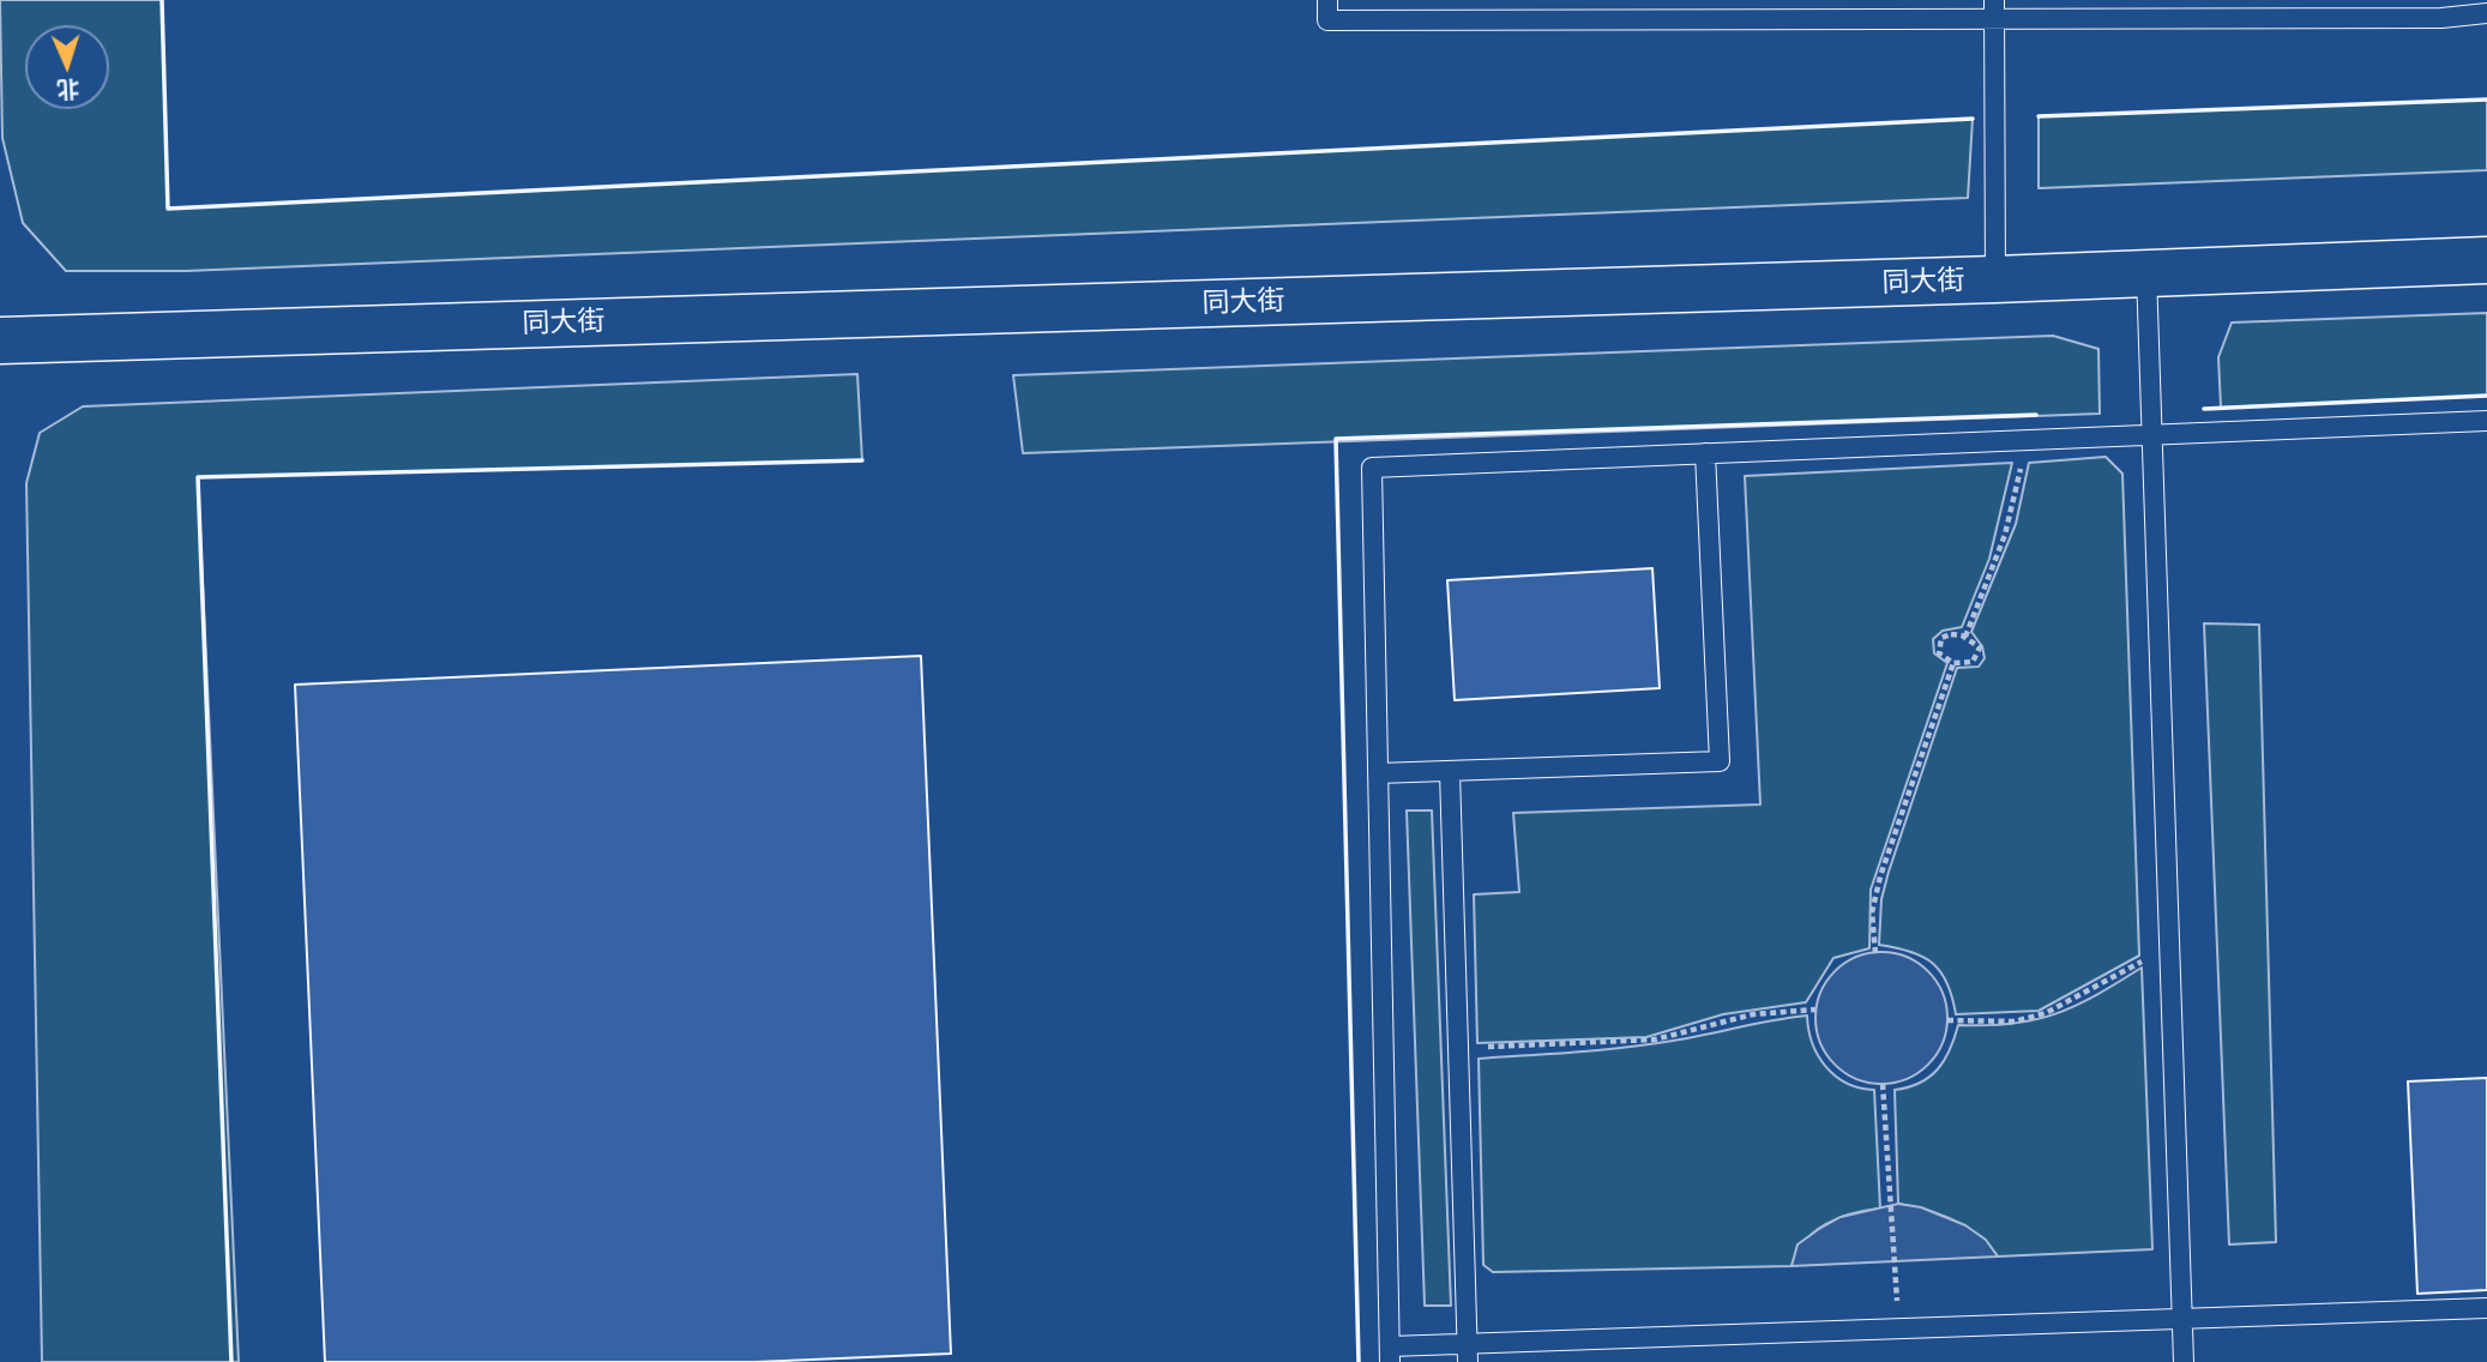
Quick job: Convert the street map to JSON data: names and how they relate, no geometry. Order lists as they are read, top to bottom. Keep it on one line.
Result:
{"streets":{"street":["同大街"]},"north":"bottom"}
